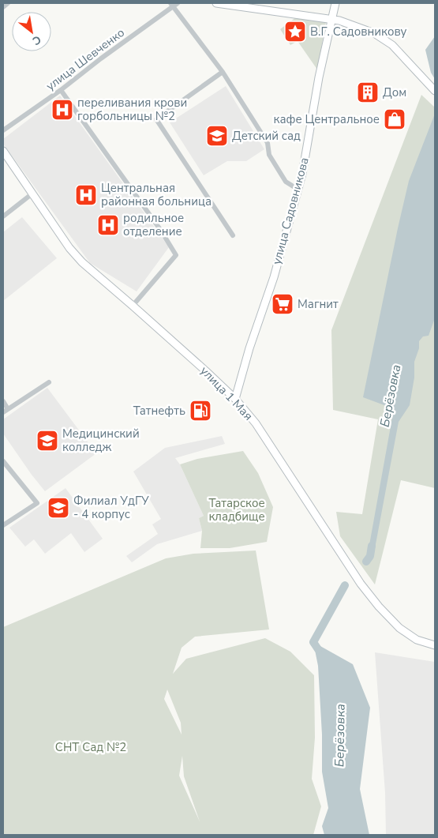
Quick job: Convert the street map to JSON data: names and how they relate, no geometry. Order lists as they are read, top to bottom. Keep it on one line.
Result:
{"streets":{"main road":["улица Садовникова","улица 1 Мая"],"street":["улица Шевченко"]},"crossings":[["улица Садовникова","улица 1 Мая"]],"water":["Берёзовка"],"parks":["Татарское кладбище","СНТ Сад №2"],"places":{"place":["В.Г. Садовникову"],"building":["Дом"],"hospital":["переливания крови горбольницы №2","Центральная районная больница","родильное отделение"],"shop":["кафе Центральное"],"school or university":["Детский сад","Медицинский колледж","Филиал УдГУ - 4 корпус"],"supermarket":["Магнит"],"fuel station":["Татнефть"]},"north":"bottom right"}
